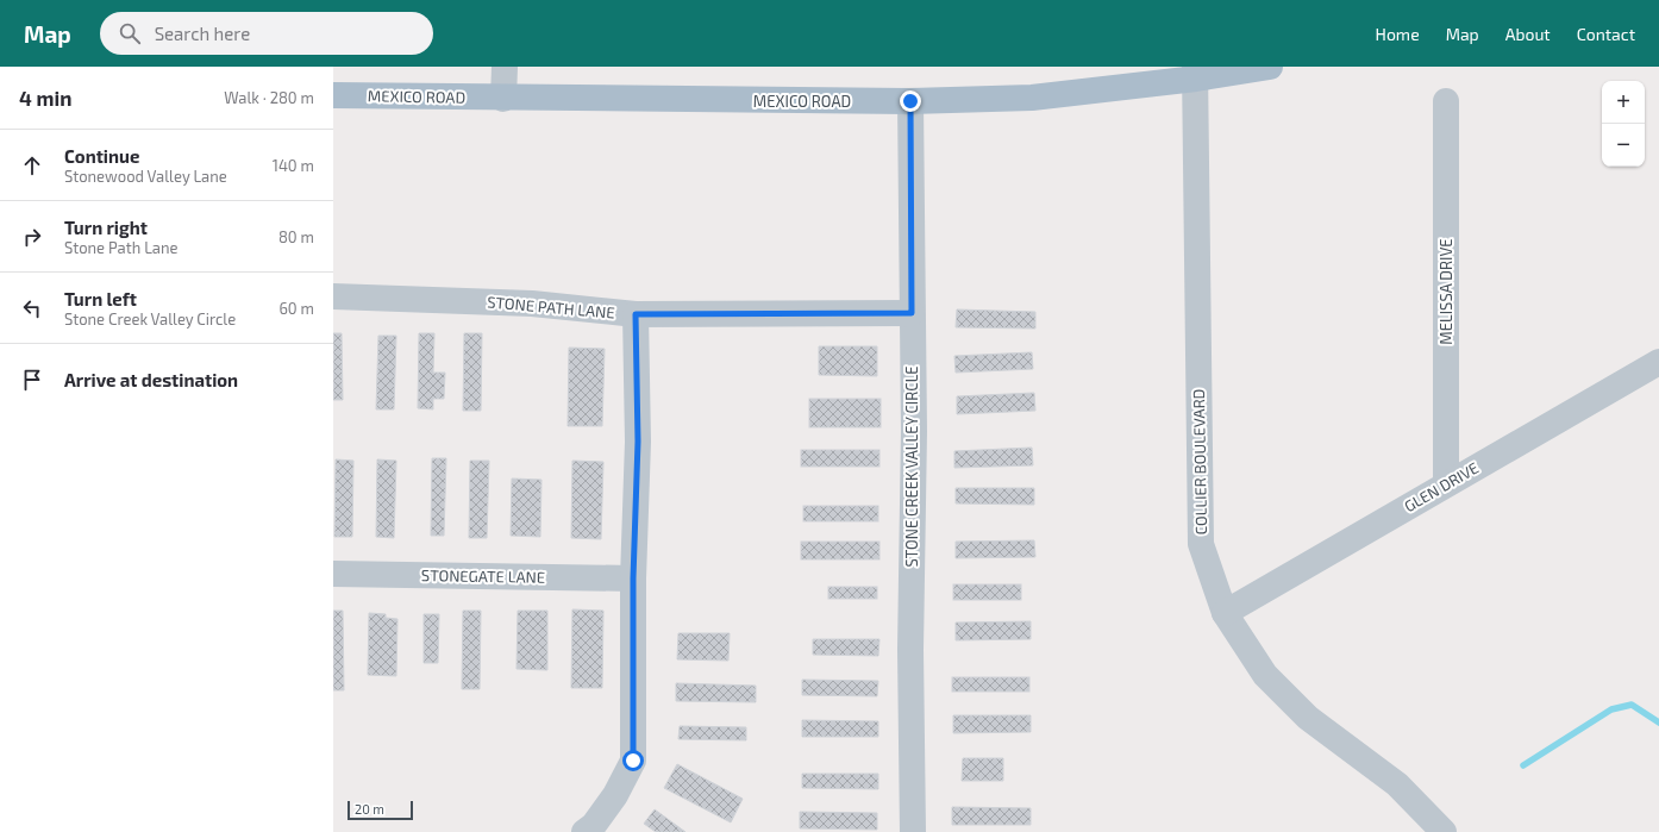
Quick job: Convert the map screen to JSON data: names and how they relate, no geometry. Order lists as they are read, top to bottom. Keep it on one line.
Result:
{"streets":{"main road":["MEXICO ROAD"],"street":["MELISSA DRIVE","STONE PATH LANE","COLLIER BOULEVARD","STONE CREEK VALLEY CIRCLE","GLEN DRIVE","STONEGATE LANE"]},"crossings":[["MEXICO ROAD","COLLIER BOULEVARD"],["MEXICO ROAD","STONE CREEK VALLEY CIRCLE"],["MELISSA DRIVE","GLEN DRIVE"],["STONE PATH LANE","STONE CREEK VALLEY CIRCLE"],["COLLIER BOULEVARD","GLEN DRIVE"]],"scale_bar":"20 m","page":{"header":"Map","search":"Search here","nav":["Home","Map","About","Contact"],"heading":["4 min","Walk · 280 m"],"map_buttons":["+","−"],"list":[["Continue","Stonewood Valley Lane","140 m"],["Turn right","Stone Path Lane","80 m"],["Turn left","Stone Creek Valley Circle","60 m"],"Arrive at destination"],"scale":"20 m"}}
